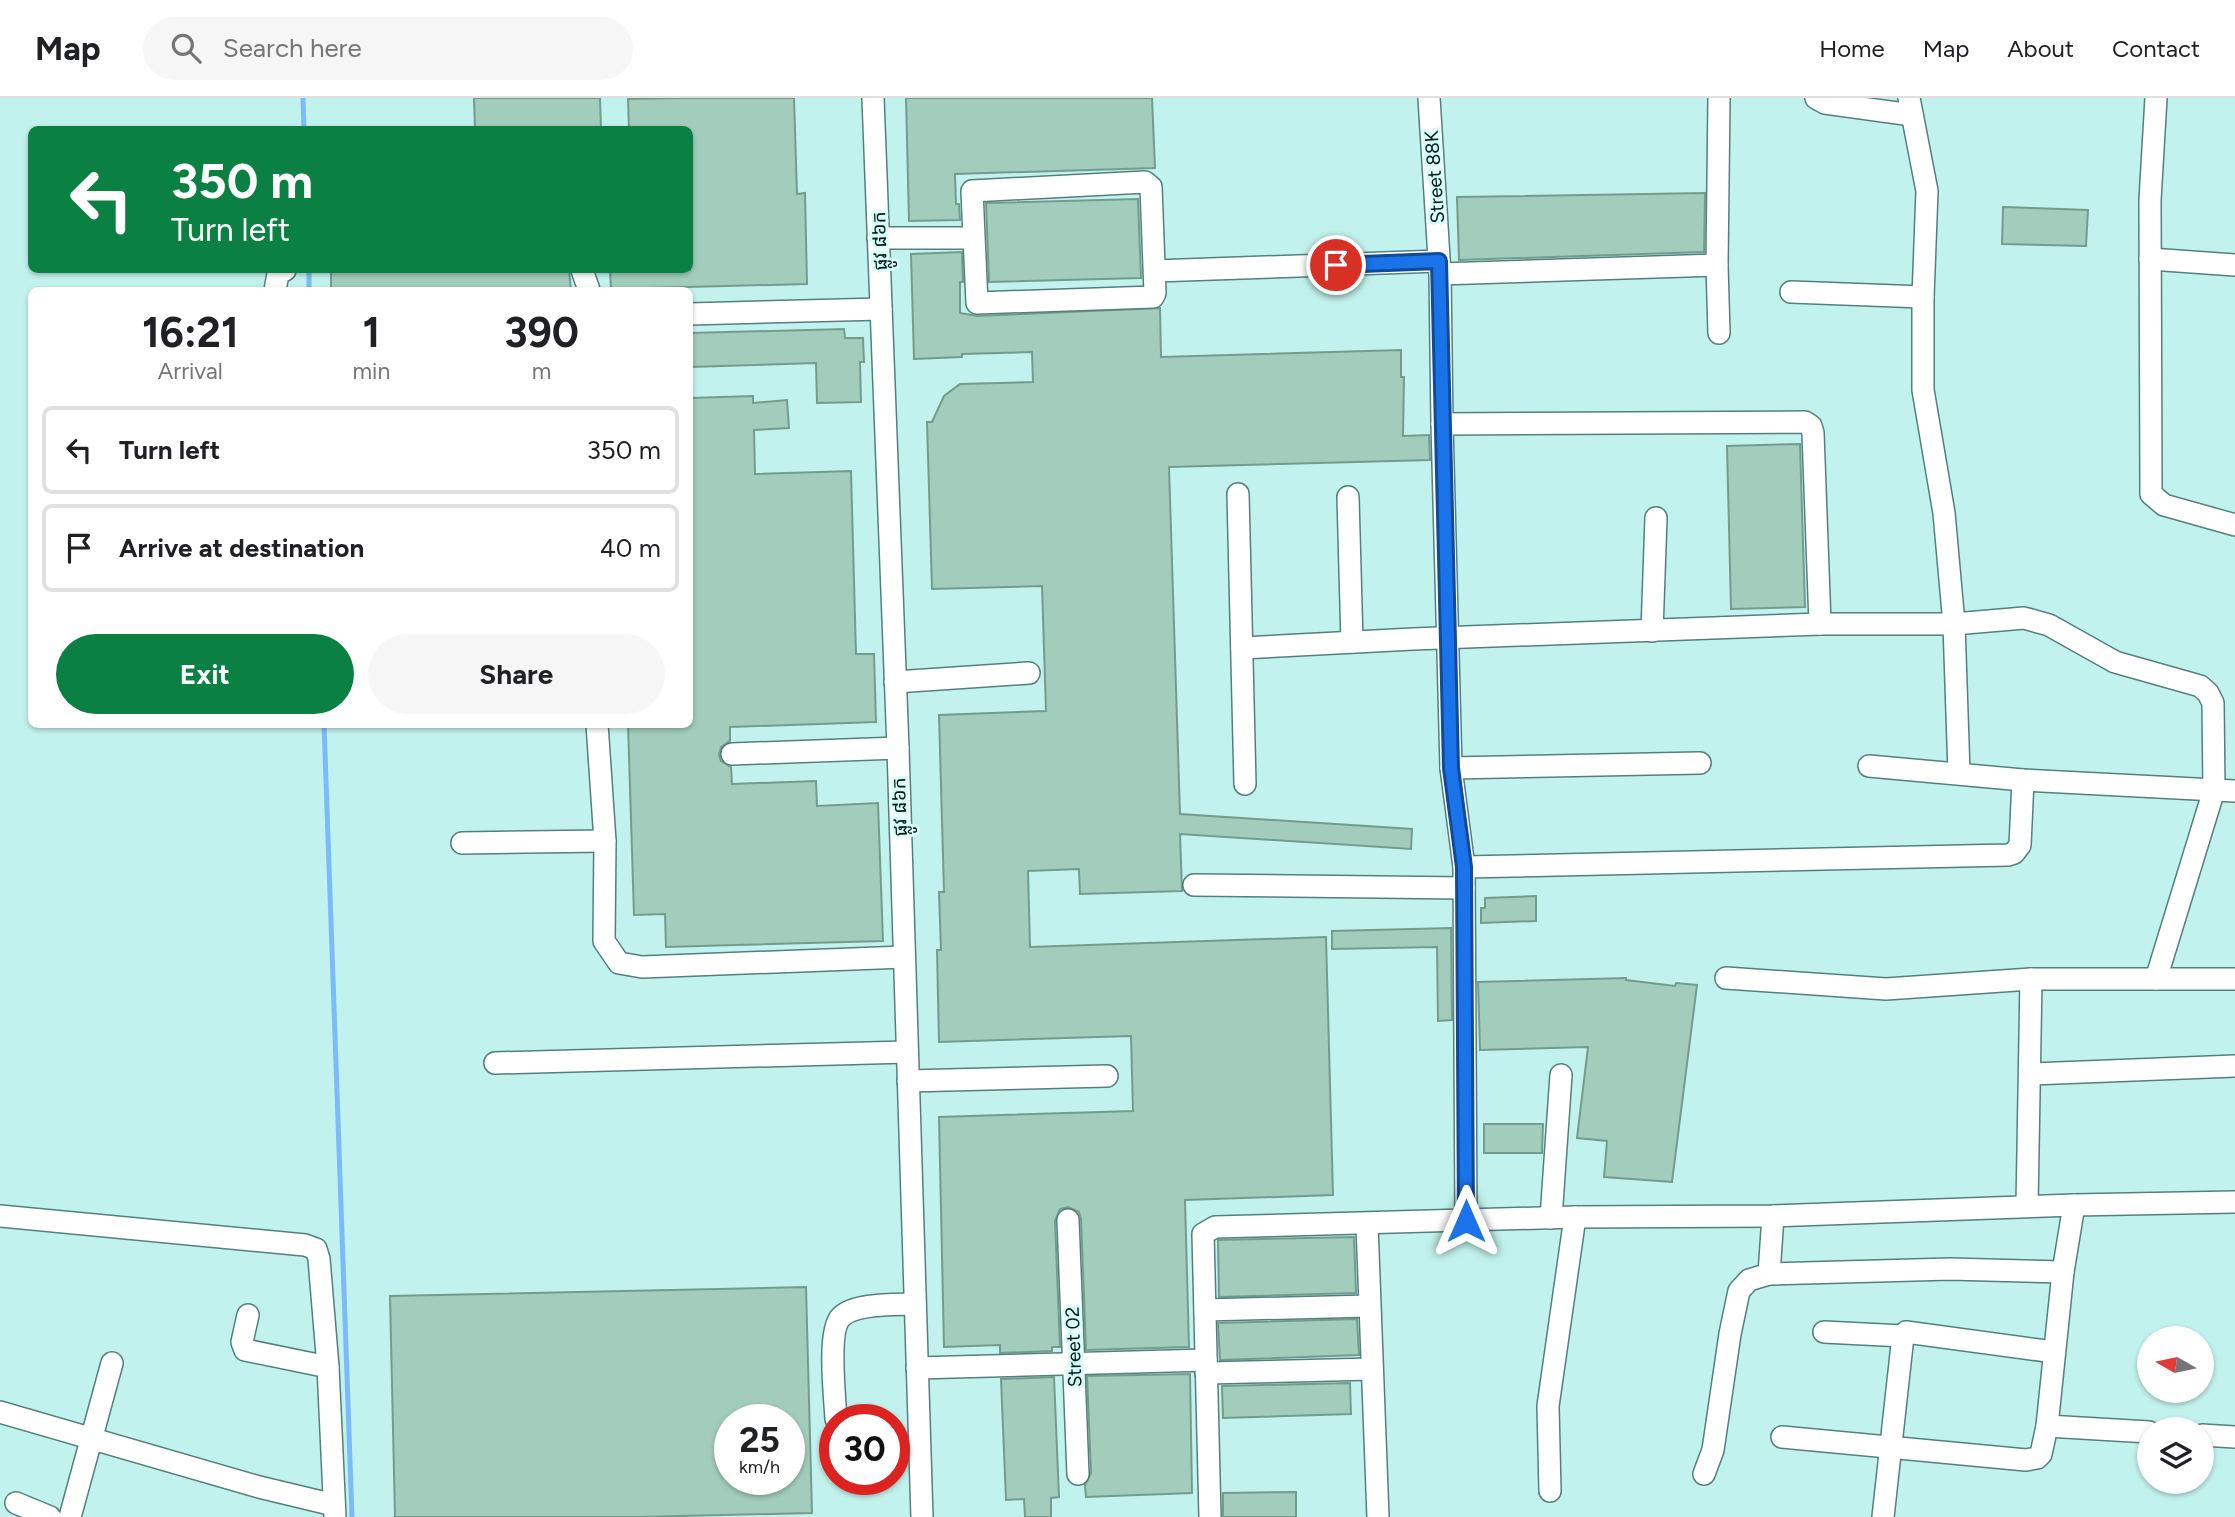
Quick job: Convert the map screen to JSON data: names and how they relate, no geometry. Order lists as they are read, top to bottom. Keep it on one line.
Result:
{"streets":{"street":["Street 88K","ផ្លូវ ៨៦ក","Street 02"]},"north":"left","page":{"header":"Map","search":"Search here","nav":["Home","Map","About","Contact"],"turn":["350 m","Turn left"],"eta":["16:21","Arrival","1","min","390","m"],"list":[{"name":"Turn left","value":"350 m"},{"name":"Arrive at destination","value":"40 m"}],"buttons":["Exit","Share"],"speed":"25 km/h","limit":"30"}}
